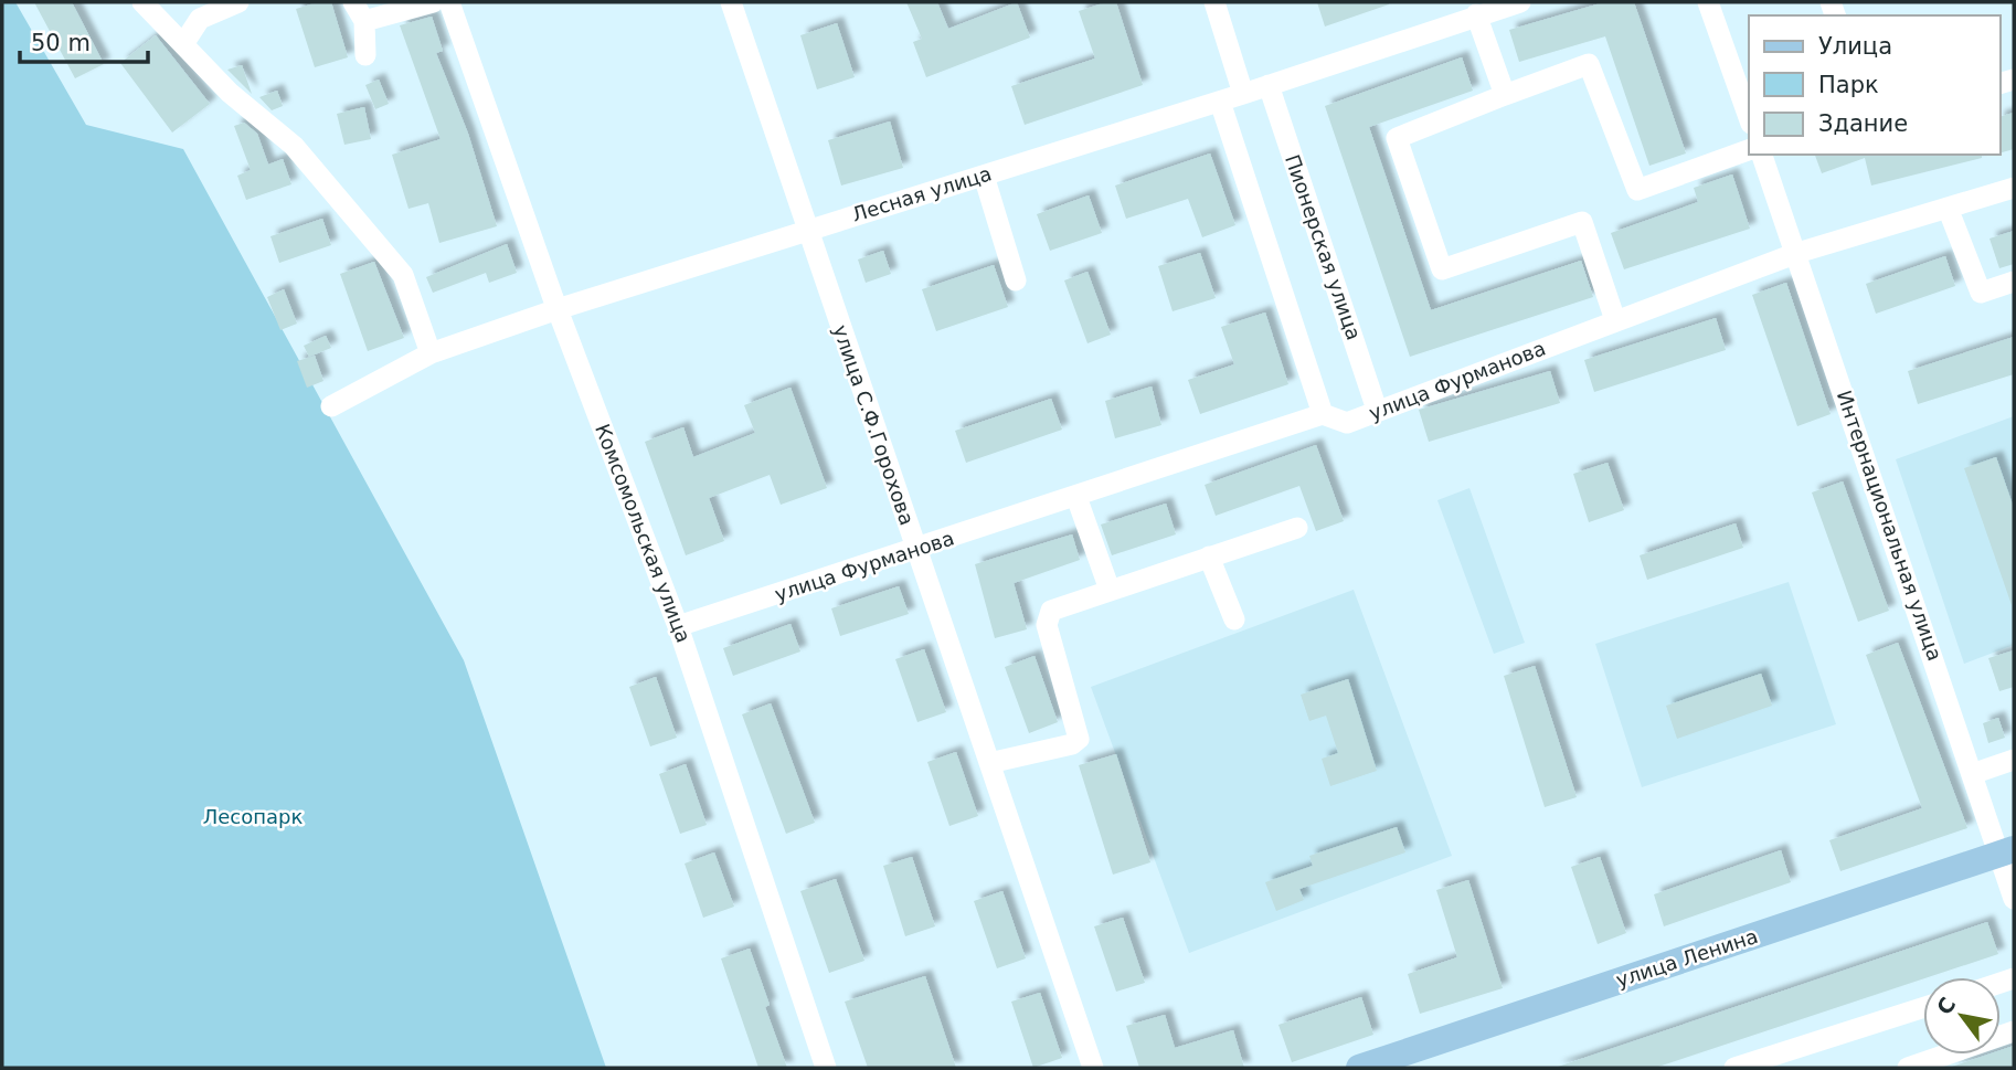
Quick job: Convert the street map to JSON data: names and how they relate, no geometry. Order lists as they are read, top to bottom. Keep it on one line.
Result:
{"streets":{"main road":["улица Ленина"],"street":["Лесная улица","Пионерская улица","улица Фурманова","улица С.Ф.Горохова","Интернациональная улица","Комсомольская улица"]},"crossings":[["Лесная улица","Пионерская улица"],["Лесная улица","улица С.Ф.Горохова"],["Лесная улица","Комсомольская улица"],["Пионерская улица","улица Фурманова"],["улица Фурманова","улица С.Ф.Горохова"],["улица Фурманова","Интернациональная улица"],["улица Фурманова","Комсомольская улица"],["Интернациональная улица","улица Ленина"]],"parks":["Лесопарк"],"legend":["Улица","Парк","Здание"],"scale_bar":"50 m","north":"top left"}
